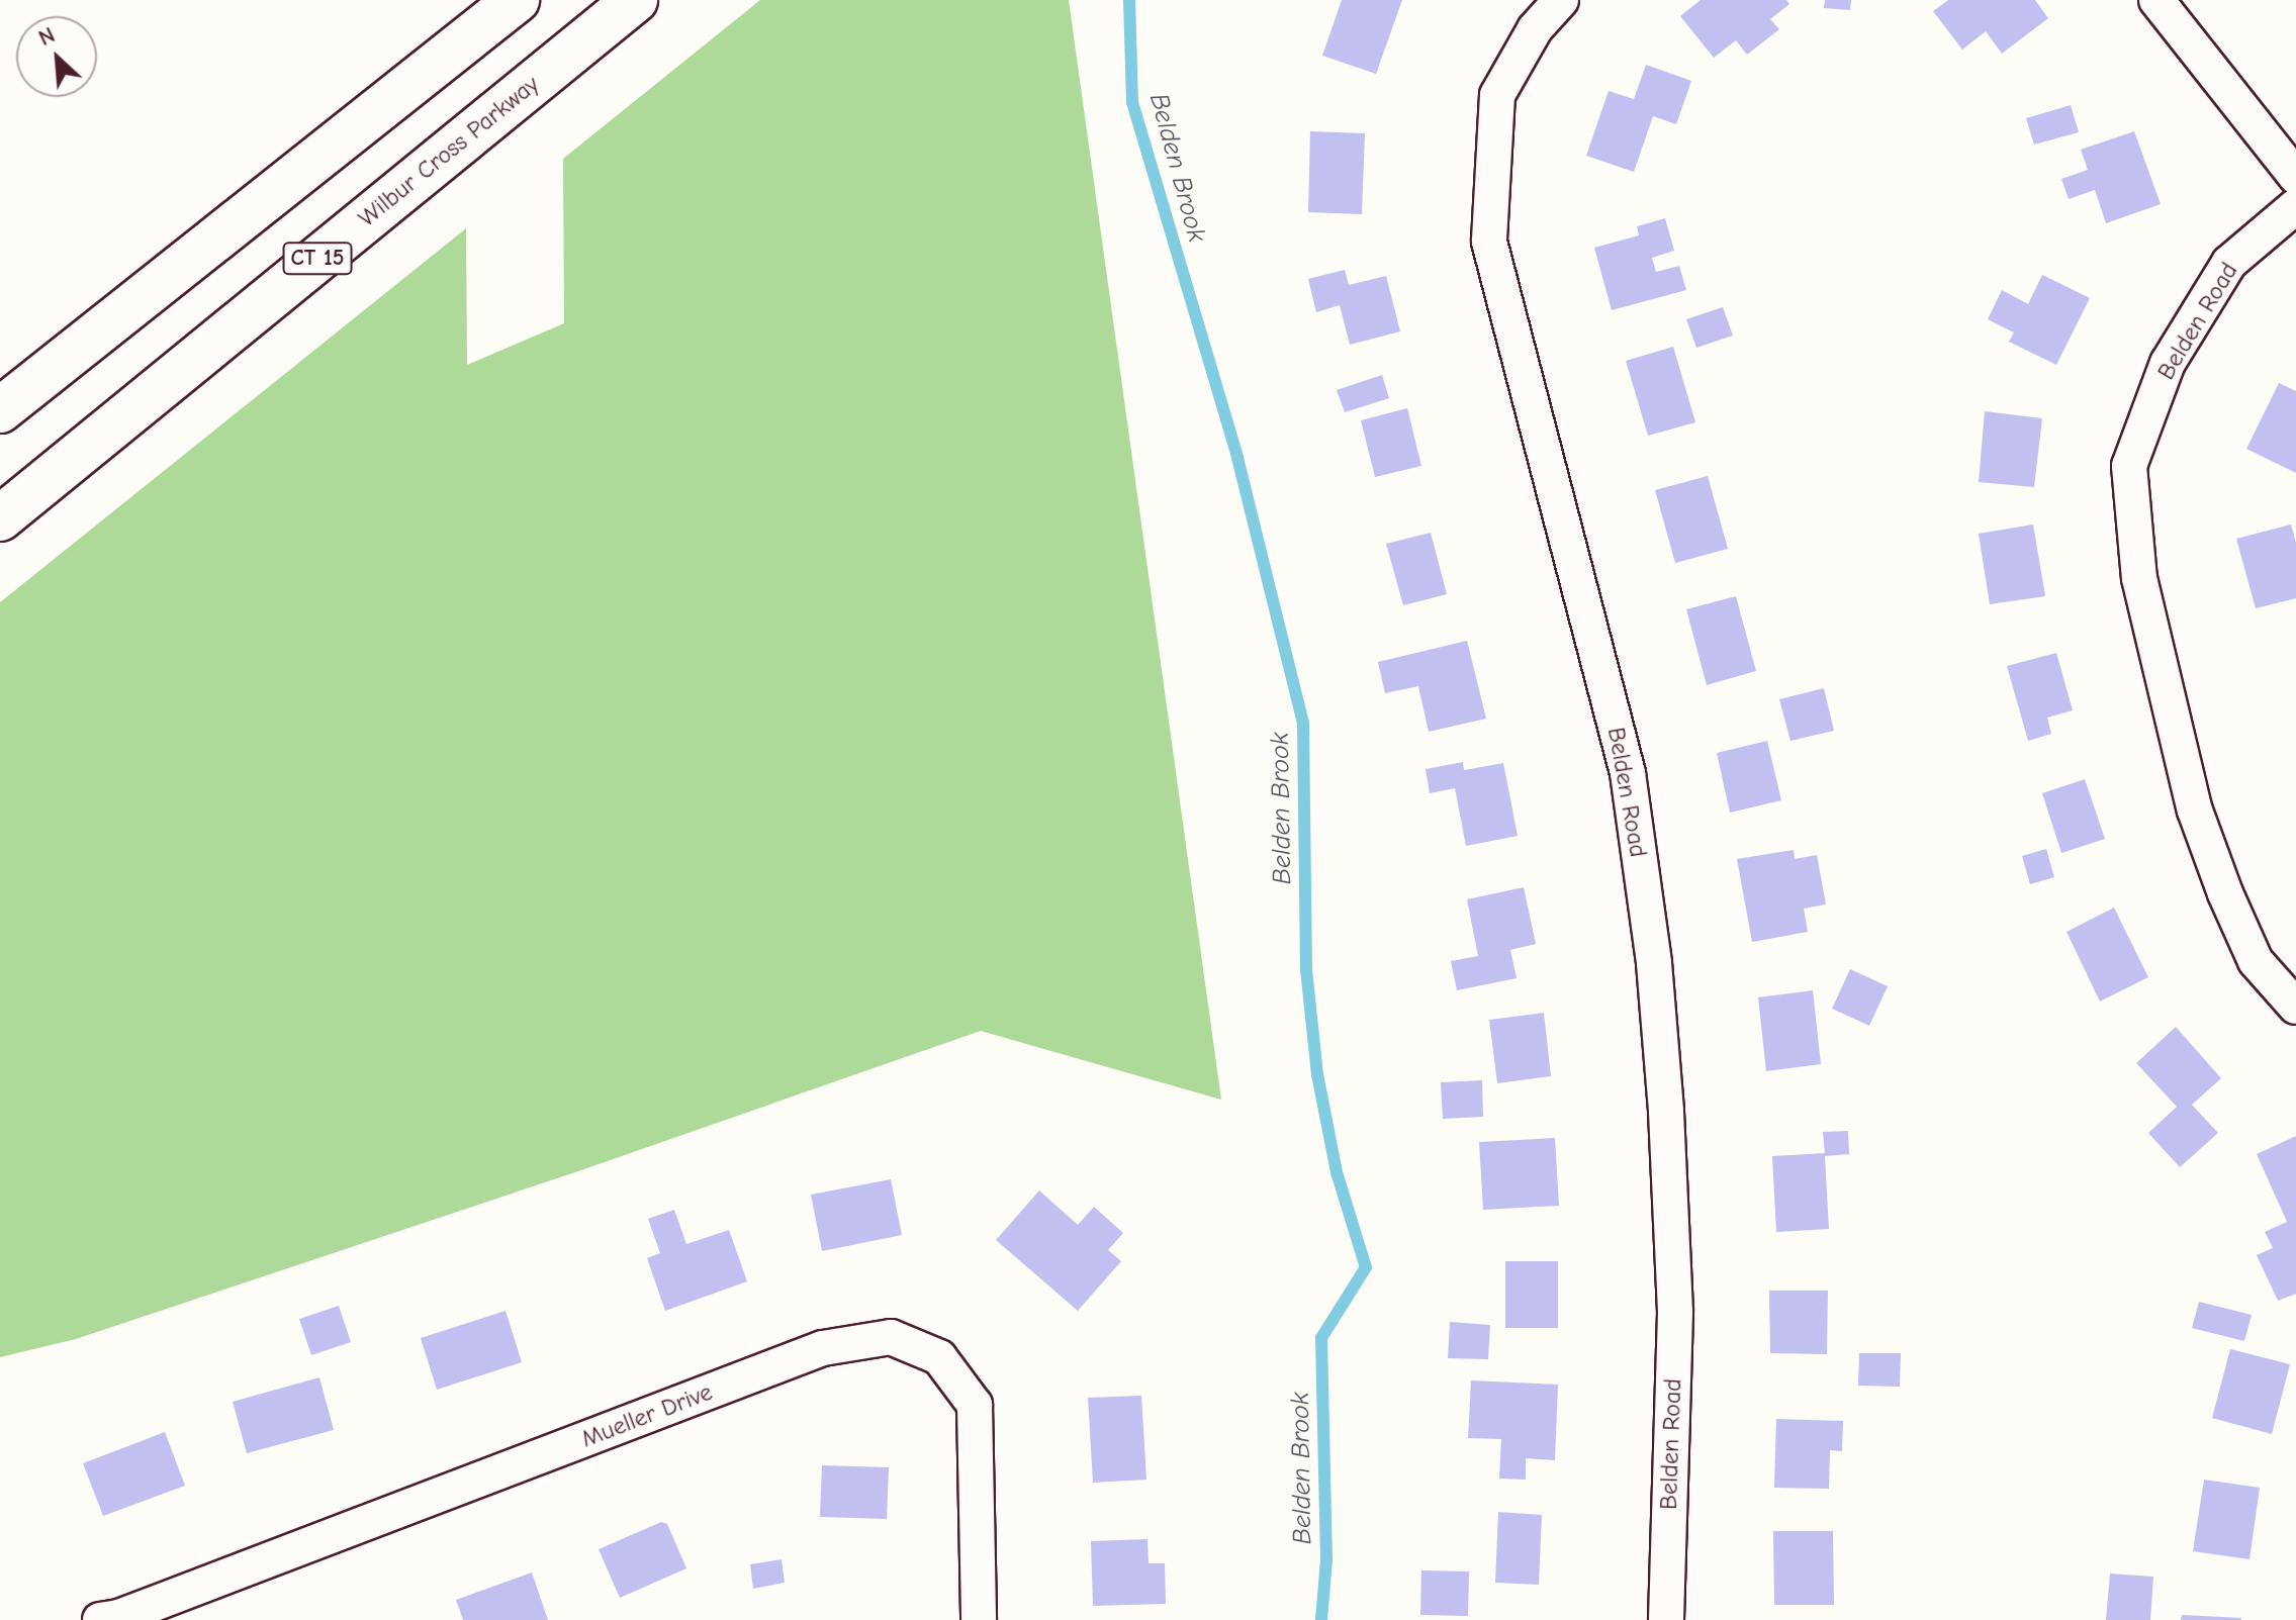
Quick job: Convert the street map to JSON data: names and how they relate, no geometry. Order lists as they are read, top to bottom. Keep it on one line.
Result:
{"streets":{"highway":["Wilbur Cross Parkway","CT 15"],"street":["Belden Road","Mueller Drive"]},"water":["Belden Brook"],"north":"top left"}
